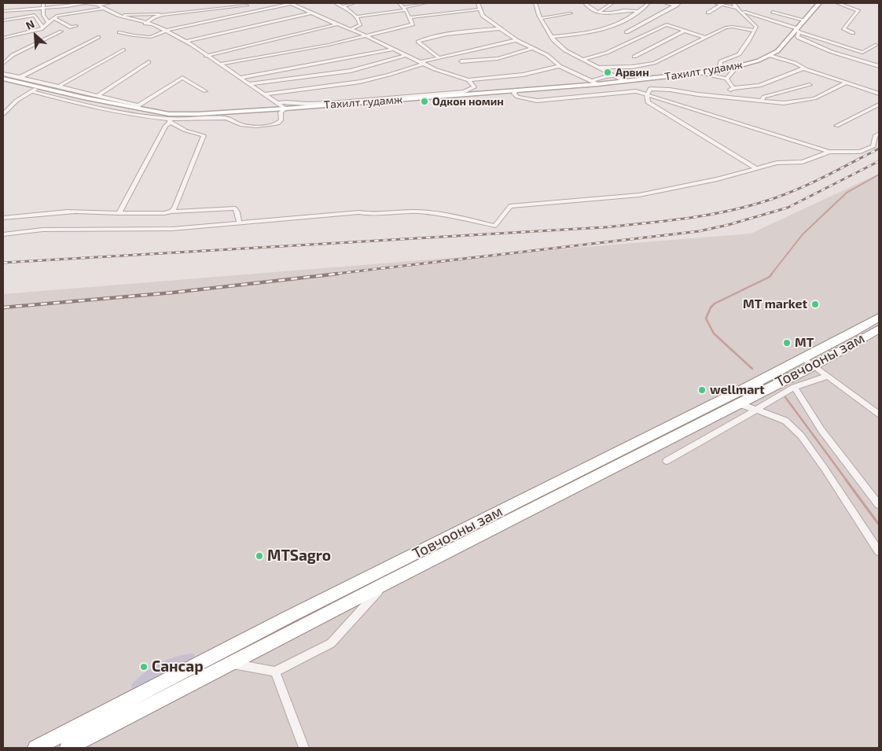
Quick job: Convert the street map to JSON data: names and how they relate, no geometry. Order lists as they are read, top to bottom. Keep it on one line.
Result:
{"streets":{"highway":["Товчооны зам"],"main road":["Тахилт гудамж"]},"places":["Арвин","Одкон номин","MT market","МТ","wellmart","MTSagro","Сансар"],"north":"top left"}
